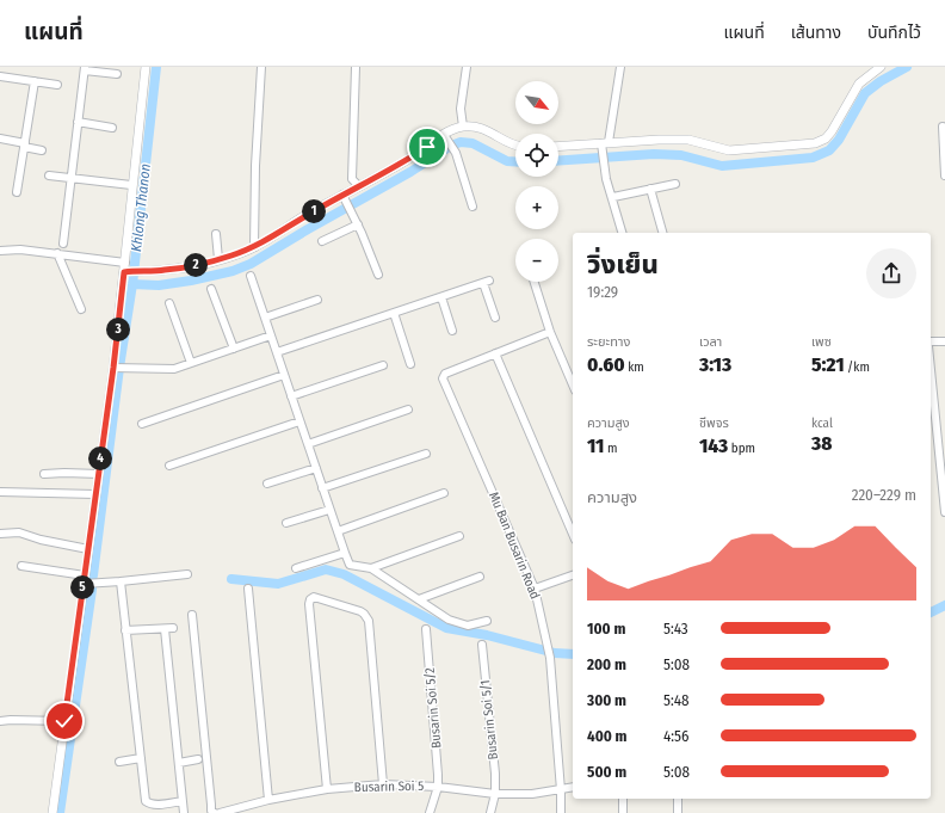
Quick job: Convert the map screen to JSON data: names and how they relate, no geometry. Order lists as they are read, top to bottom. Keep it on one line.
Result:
{"streets":{"street":["Mu Ban Busarin Road","Busarin Soi 5/2","Busarin Soi 5/1","Busarin Soi 5"]},"crossings":[["Mu Ban Busarin Road","Busarin Soi 5"],["Busarin Soi 5/2","Busarin Soi 5"],["Busarin Soi 5/1","Busarin Soi 5"]],"water":["Khlong Thanon"],"north":"bottom right","page":{"header":"แผนที่","nav":["แผนที่","เส้นทาง","บันทึกไว้"],"map_buttons":["+","−"],"pins":["1","2","3","4","5"],"heading":["วิ่งเย็น","19:29"],"stats":[["ระยะทาง","0.60 km"],["เวลา","3:13"],["เพซ","5:21 /km"],["ความสูง","11 m"],["ชีพจร","143 bpm"],["kcal","38"]],"chart":["ความสูง","220–229 m"],"list":[{"name":"100 m","note":"5:43"},{"name":"200 m","note":"5:08"},{"name":"300 m","note":"5:48"},{"name":"400 m","note":"4:56"},{"name":"500 m","note":"5:08"}]}}
